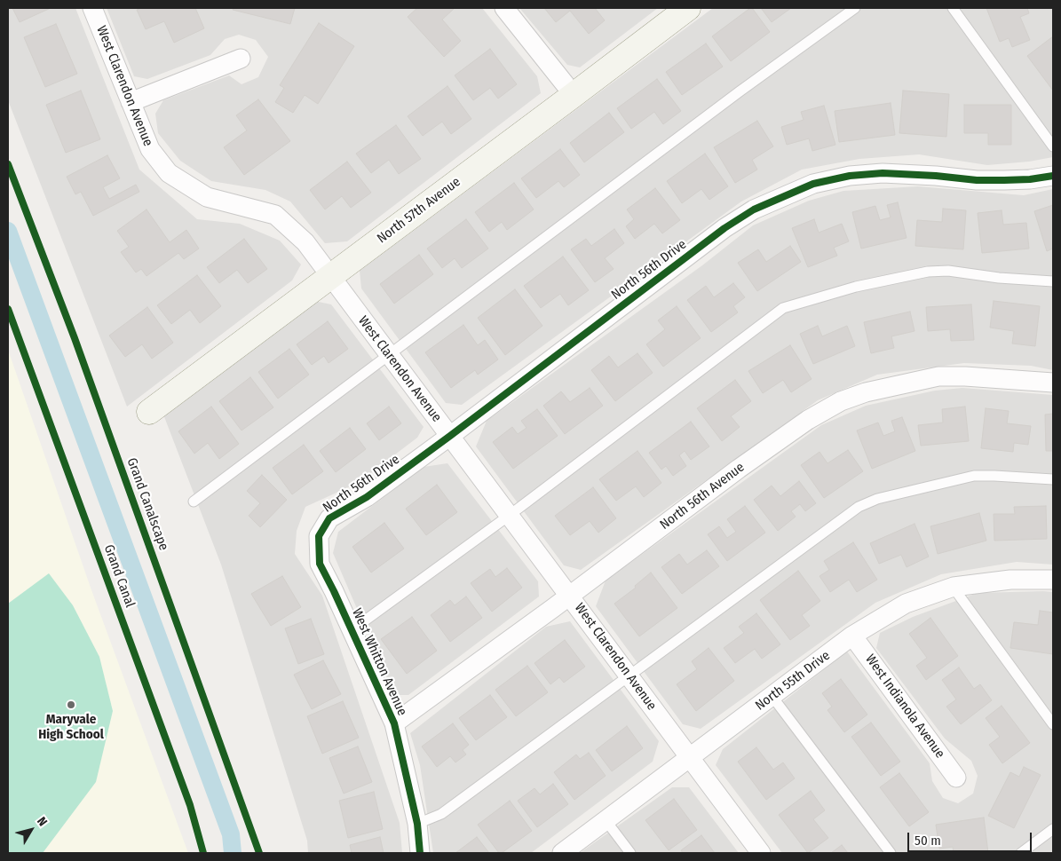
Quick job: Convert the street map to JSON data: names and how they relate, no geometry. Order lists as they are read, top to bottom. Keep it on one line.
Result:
{"streets":{"street":["West Clarendon Avenue","North 57th Avenue","North 56th Drive","North 56th Avenue","West Whitton Avenue","North 55th Drive","West Indianola Avenue"],"cycle path":["Grand Canalscape","Grand Canal"]},"crossings":[["West Clarendon Avenue","North 57th Avenue"],["West Clarendon Avenue","North 56th Drive"],["West Clarendon Avenue","North 56th Avenue"],["West Clarendon Avenue","North 55th Drive"],["North 56th Drive","West Whitton Avenue"],["North 56th Avenue","West Whitton Avenue"],["North 55th Drive","West Indianola Avenue"]],"places":["Maryvale High School"],"scale_bar":"50 m","north":"top right"}
